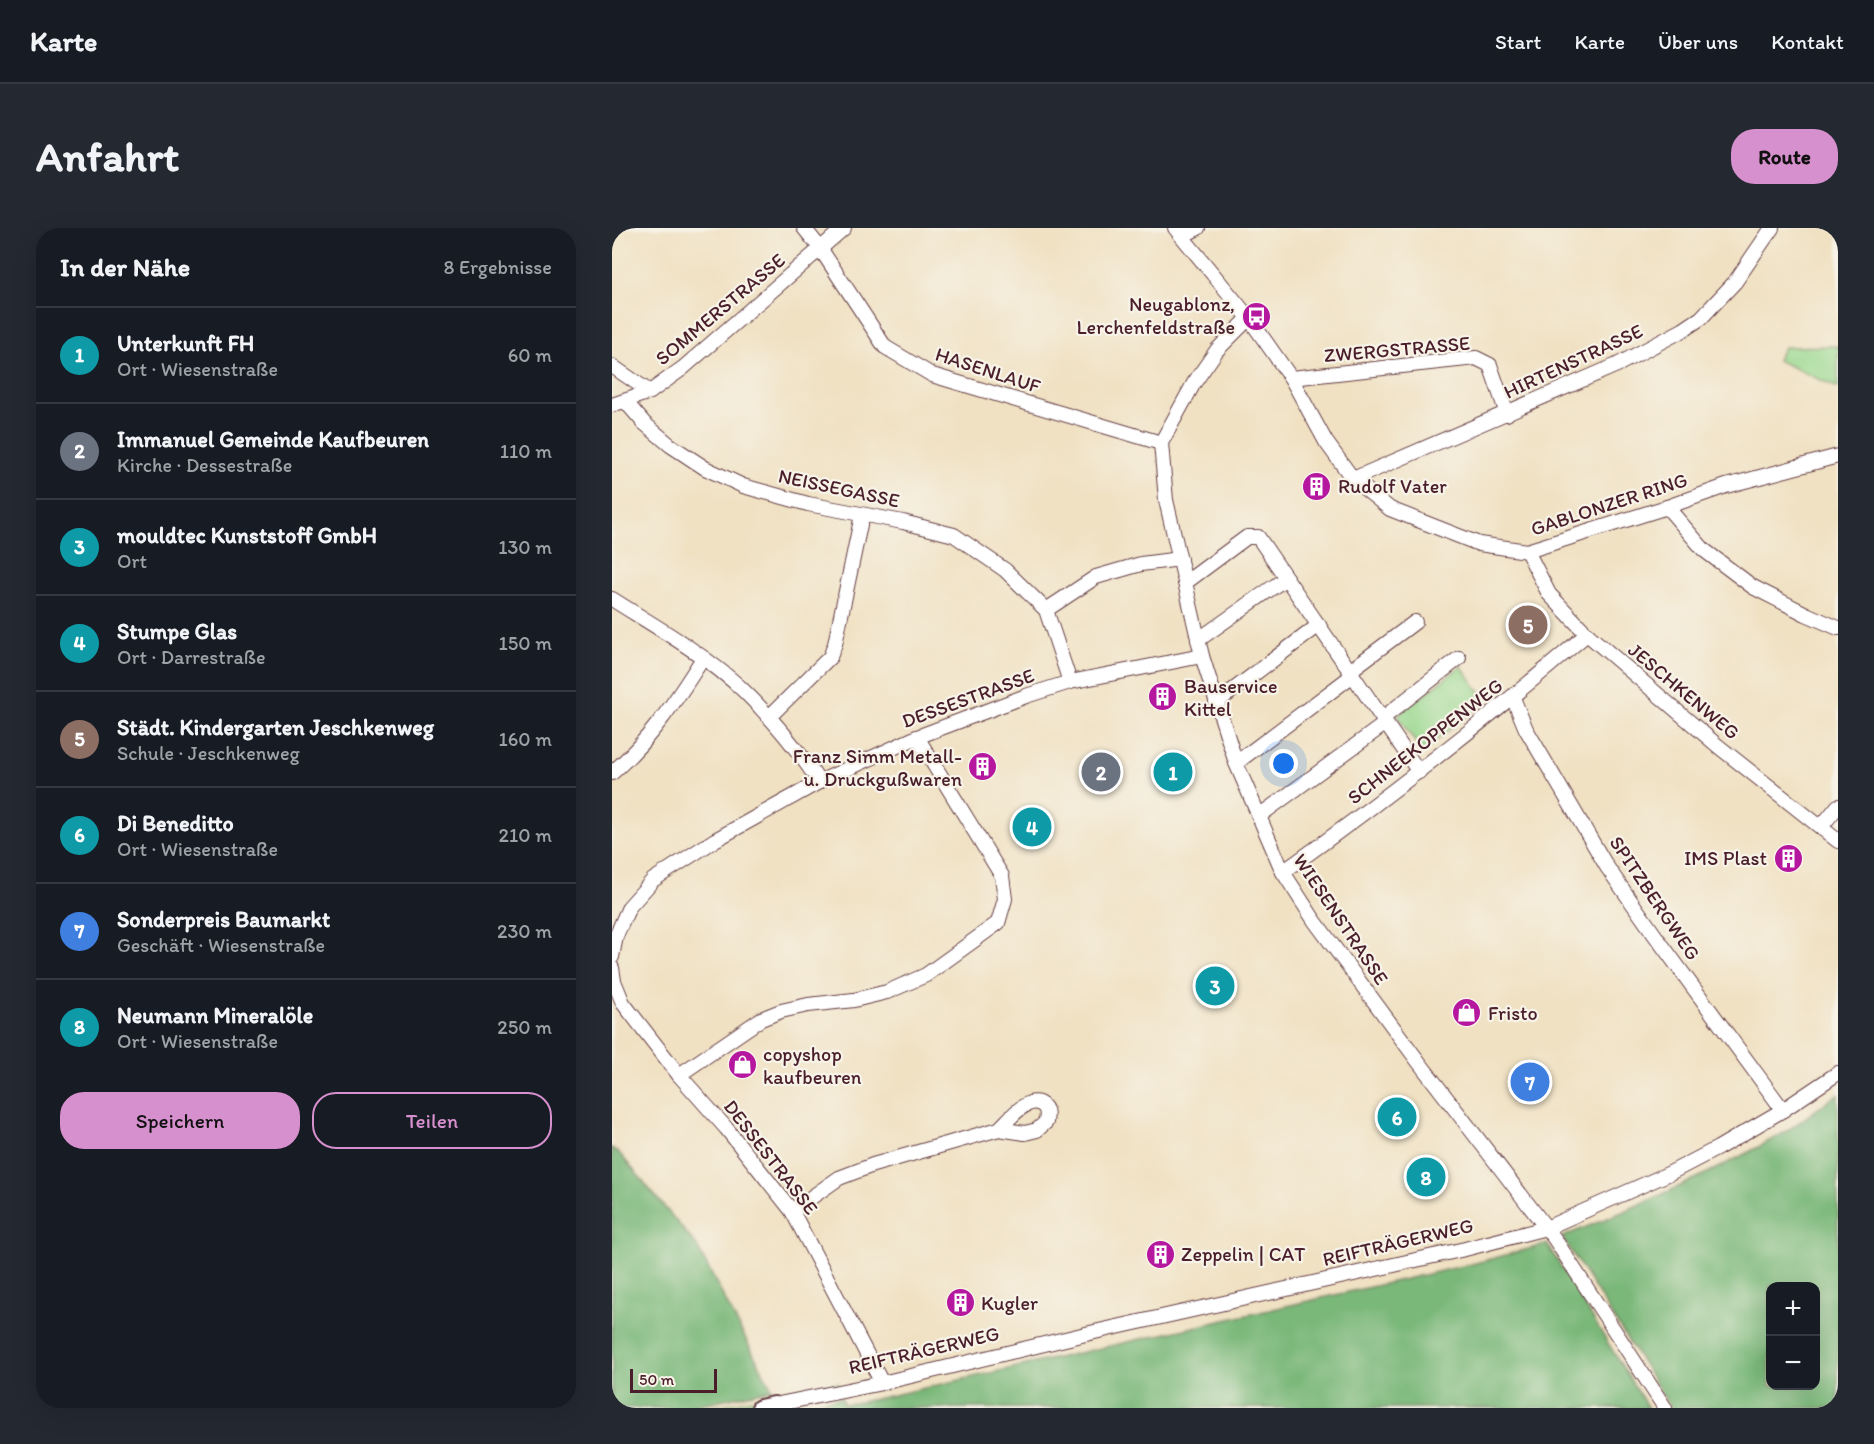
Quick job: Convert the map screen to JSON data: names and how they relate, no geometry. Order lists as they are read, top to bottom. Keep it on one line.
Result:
{"streets":{"street":["SOMMERSTRASSE","ZWERGSTRASSE","HIRTENSTRASSE","HASENLAUF","NEISSEGASSE","GABLONZER RING","JESCHKENWEG","DESSESTRASSE","SCHNEEKOPPENWEG","SPITZBERGWEG","WIESENSTRASSE","REIFTRÄGERWEG"]},"crossings":[["SOMMERSTRASSE","HASENLAUF"],["SOMMERSTRASSE","NEISSEGASSE"],["ZWERGSTRASSE","HIRTENSTRASSE"],["ZWERGSTRASSE","GABLONZER RING"],["HIRTENSTRASSE","GABLONZER RING"],["HASENLAUF","WIESENSTRASSE"],["NEISSEGASSE","DESSESTRASSE"],["GABLONZER RING","JESCHKENWEG"],["JESCHKENWEG","SCHNEEKOPPENWEG"],["DESSESTRASSE","WIESENSTRASSE"],["DESSESTRASSE","REIFTRÄGERWEG"],["SCHNEEKOPPENWEG","SPITZBERGWEG"],["SCHNEEKOPPENWEG","WIESENSTRASSE"],["SPITZBERGWEG","REIFTRÄGERWEG"],["WIESENSTRASSE","REIFTRÄGERWEG"]],"places":{"bus stop":["Neugablonz, Lerchenfeldstraße"],"building":["Rudolf Vater","Bauservice Kittel","Franz Simm Metall- u. Druckgußwaren","IMS Plast","Zeppelin | CAT","Kugler"],"shop":["Fristo","copyshop kaufbeuren"]},"scale_bar":"50 m","page":{"header":"Karte","nav":["Start","Karte","Über uns","Kontakt"],"buttons":["Route",["Speichern","Teilen"]],"title":"Anfahrt","heading":["In der Nähe","8 Ergebnisse"],"list":[{"mark":"1","name":"Unterkunft FH","note":"Ort · Wiesenstraße","value":"60 m"},{"mark":"2","name":"Immanuel Gemeinde Kaufbeuren","note":"Kirche · Dessestraße","value":"110 m"},{"mark":"3","name":"mouldtec Kunststoff GmbH","note":"Ort","value":"130 m"},{"mark":"4","name":"Stumpe Glas","note":"Ort · Darrestraße","value":"150 m"},{"mark":"5","name":"Städt. Kindergarten Jeschkenweg","note":"Schule · Jeschkenweg","value":"160 m"},{"mark":"6","name":"Di Beneditto","note":"Ort · Wiesenstraße","value":"210 m"},{"mark":"7","name":"Sonderpreis Baumarkt","note":"Geschäft · Wiesenstraße","value":"230 m"},{"mark":"8","name":"Neumann Mineralöle","note":"Ort · Wiesenstraße","value":"250 m"}],"pins":["5","1","2","4","3","7","6","8"],"map_buttons":["+","−"],"scale":"50 m"}}
